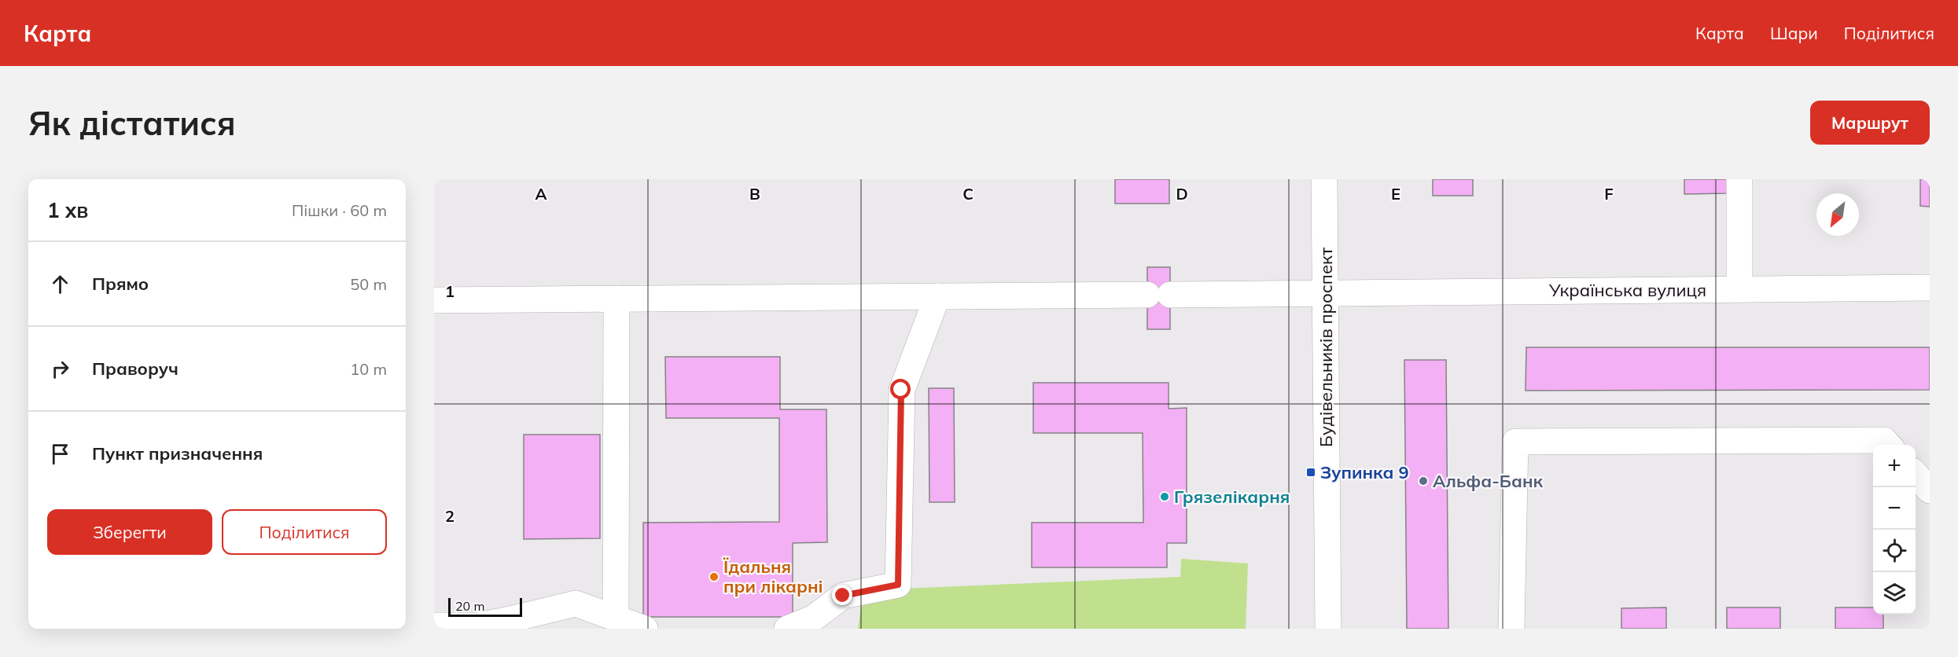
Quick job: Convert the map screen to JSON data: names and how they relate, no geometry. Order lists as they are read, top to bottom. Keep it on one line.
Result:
{"streets":{"street":["Українська вулиця","Будівельників проспект"]},"crossings":[["Українська вулиця","Будівельників проспект"]],"places":{"transit":["Зупинка 9"],"other":["Альфа-Банк","Грязелікарня","Їдальня при лікарні"]},"scale_bar":"20 m","north":"bottom left","page":{"header":"Карта","nav":["Карта","Шари","Поділитися"],"buttons":["Маршрут",["Зберегти","Поділитися"]],"title":"Як дістатися","heading":["1 хв","Пішки · 60 m"],"list":[["Прямо","50 m"],["Праворуч","10 m"],"Пункт призначення"],"map_buttons":["+","−"],"scale":"20 m"},"grid":{"columns":["A","B","C","D","E","F"],"rows":["1","2"]}}
